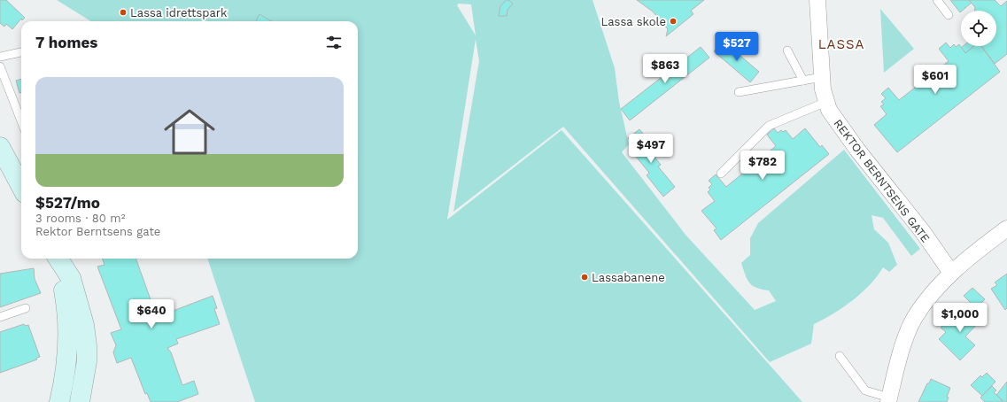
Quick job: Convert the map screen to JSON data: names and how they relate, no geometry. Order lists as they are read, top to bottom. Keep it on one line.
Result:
{"streets":{"street":["REKTOR BERNTSENS GATE"]},"districts":["LASSA"],"places":["Lassa idrettspark","Lassa skole","Lassabanene"],"page":{"heading":"7 homes","price":["$527","$863","$601","$497","$782","$640","$1,000"],"list":[{"name":"$527/mo","note":"3 rooms · 80 m² · Rektor Berntsens gate"}]}}
